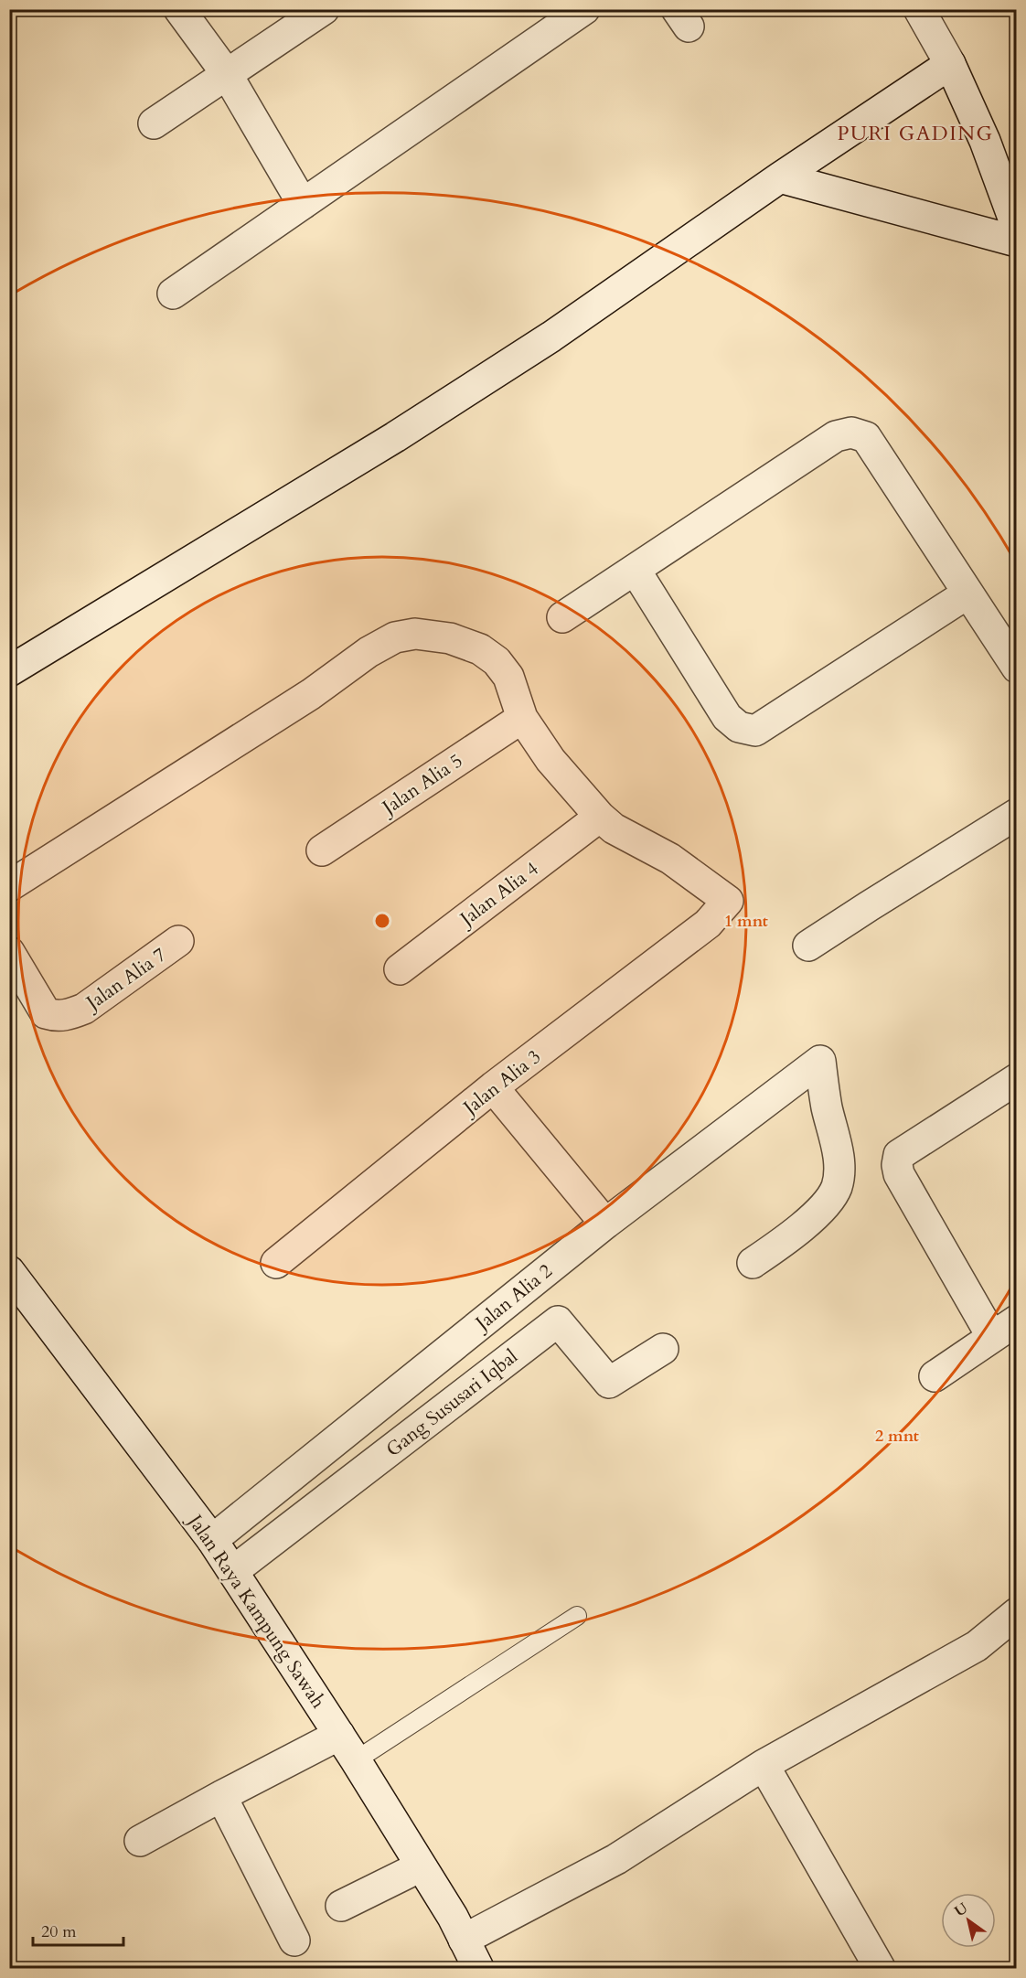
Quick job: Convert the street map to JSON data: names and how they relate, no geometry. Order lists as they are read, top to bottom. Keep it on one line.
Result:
{"streets":{"street":["Jalan Alia 5","Jalan Alia 4","Jalan Alia 7","Jalan Alia 3","Jalan Alia 2","Gang Sususari Iqbal","Jalan Raya Kampung Sawah"]},"crossings":[["Jalan Alia 4","Jalan Alia 3"],["Jalan Alia 2","Jalan Raya Kampung Sawah"],["Gang Sususari Iqbal","Jalan Raya Kampung Sawah"]],"districts":["PURI GADING"],"scale_bar":"20 m","north":"top left","rings":["1 mnt","2 mnt"]}
